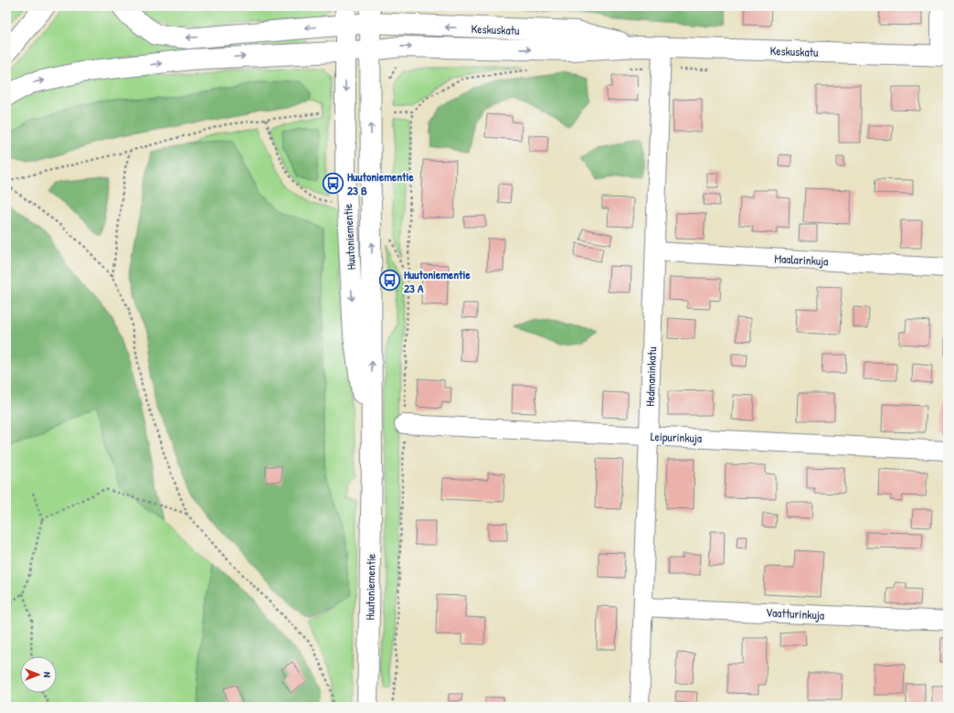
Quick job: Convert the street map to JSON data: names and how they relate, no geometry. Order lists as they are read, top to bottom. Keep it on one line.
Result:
{"streets":{"main road":["Keskuskatu","Huutoniementie"],"street":["Maalarinkuja","Hedmaninkatu","Leipurinkuja","Vaatturinkuja"]},"crossings":[["Keskuskatu","Huutoniementie"],["Keskuskatu","Hedmaninkatu"],["Maalarinkuja","Hedmaninkatu"],["Hedmaninkatu","Leipurinkuja"],["Hedmaninkatu","Vaatturinkuja"]],"places":{"bus stop":["Huutoniementie 23 B","Huutoniementie 23 A"]},"north":"right"}
